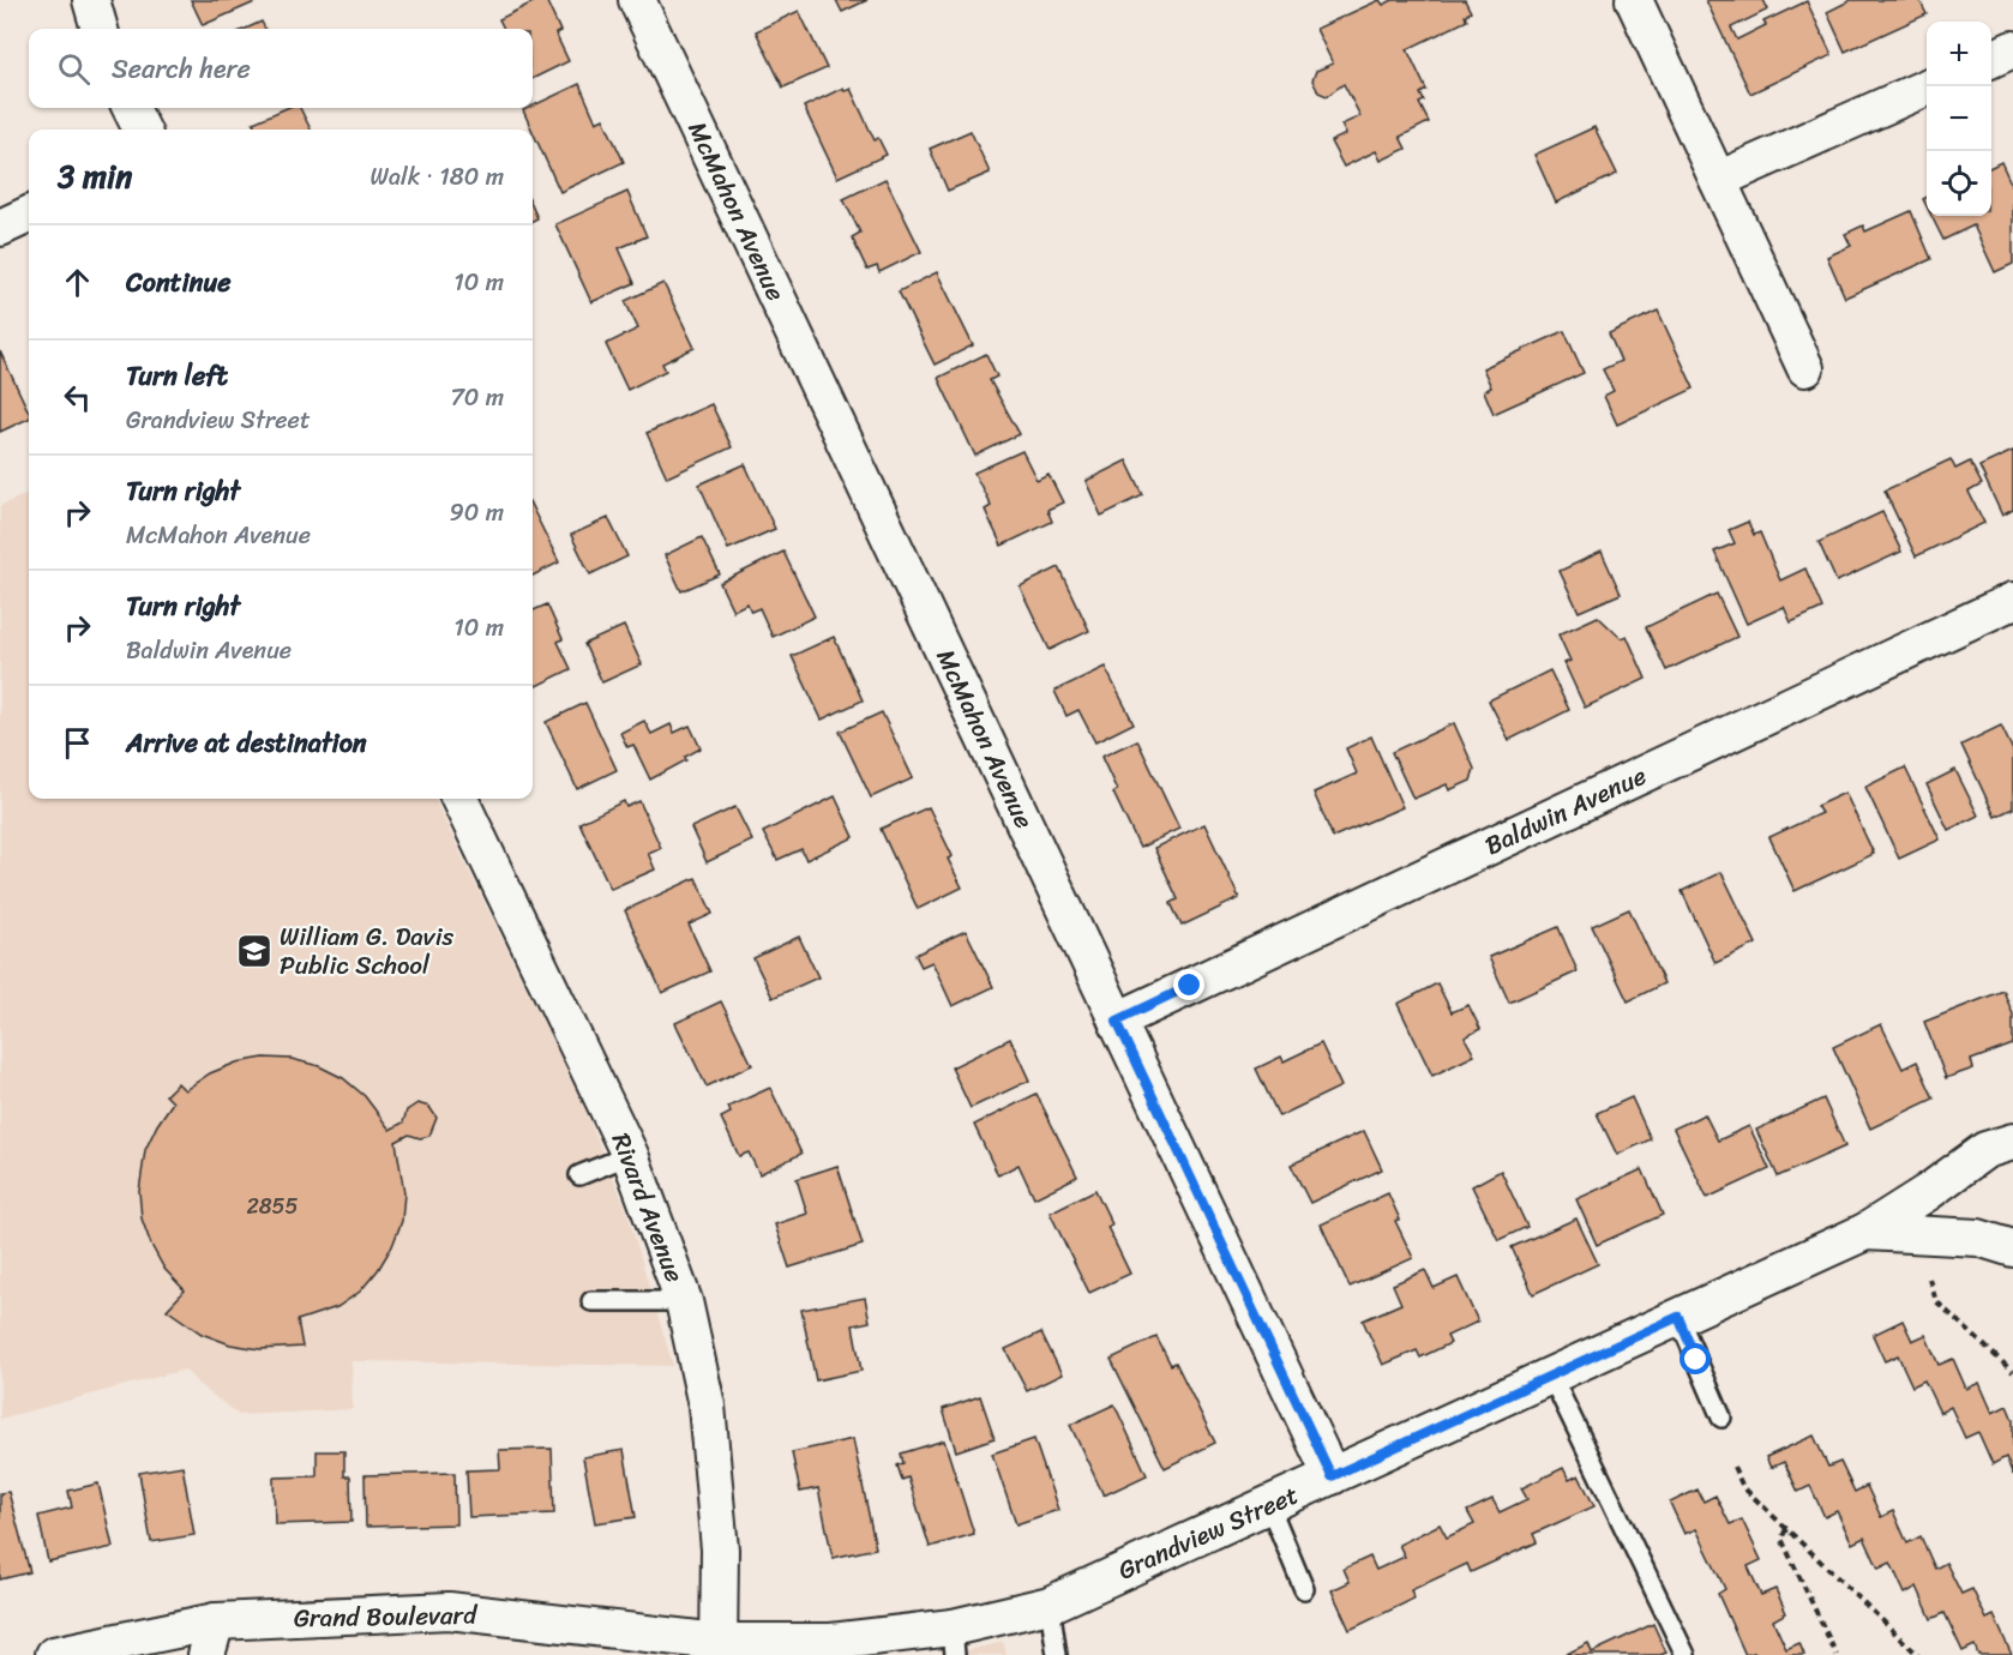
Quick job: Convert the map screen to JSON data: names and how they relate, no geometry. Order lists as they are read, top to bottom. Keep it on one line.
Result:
{"streets":{"street":["McMahon Avenue","Baldwin Avenue","Rivard Avenue","Grandview Street","Grand Boulevard"]},"crossings":[["McMahon Avenue","Baldwin Avenue"],["McMahon Avenue","Grandview Street"],["Rivard Avenue","Grandview Street"],["Rivard Avenue","Grand Boulevard"],["Grandview Street","Grand Boulevard"]],"places":{"school or university":["William G. Davis Public School"]},"house_numbers":["2855"],"page":{"map_buttons":["+","−"],"search":"Search here","heading":["3 min","Walk · 180 m"],"list":[["Continue","10 m"],["Turn left","Grandview Street","70 m"],["Turn right","McMahon Avenue","90 m"],["Turn right","Baldwin Avenue","10 m"],"Arrive at destination"]}}
